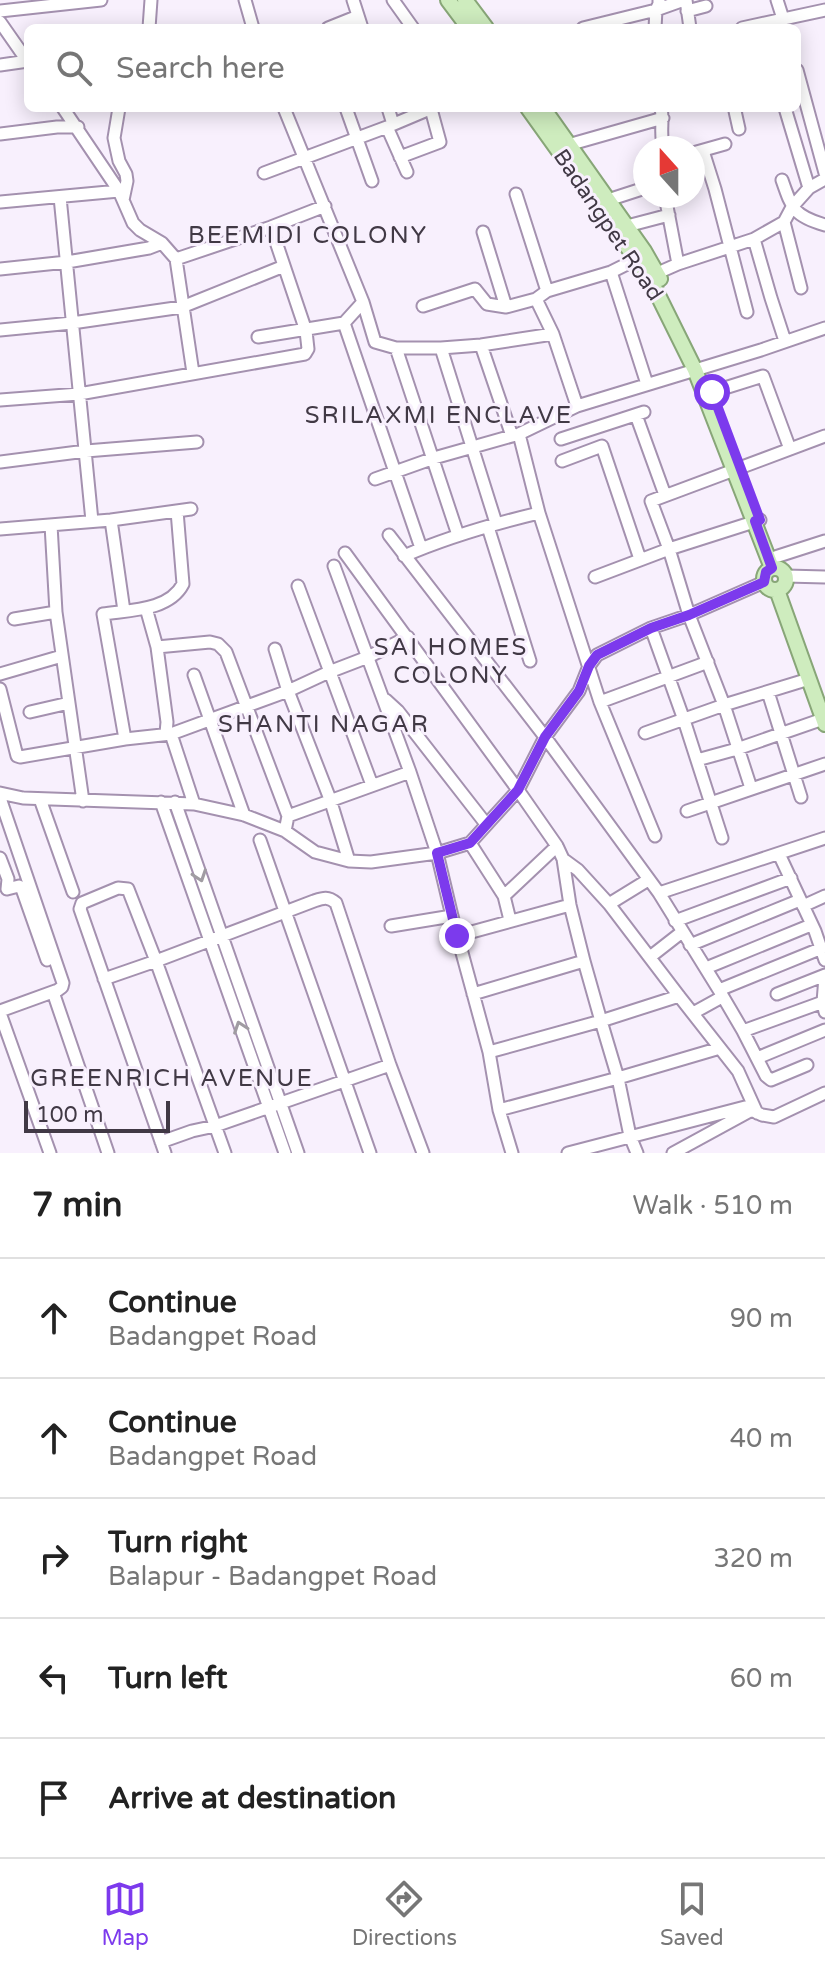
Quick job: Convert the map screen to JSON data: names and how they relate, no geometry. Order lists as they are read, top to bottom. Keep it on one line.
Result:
{"streets":{"main road":["Badangpet Road"]},"districts":["BEEMIDI COLONY","SRILAXMI ENCLAVE","SAI HOMES COLONY","SHANTI NAGAR","GREENRICH AVENUE"],"scale_bar":"100 m","north":"top","page":{"search":"Search here","scale":"100 m","heading":["7 min","Walk · 510 m"],"list":[["Continue","Badangpet Road","90 m"],["Continue","Badangpet Road","40 m"],["Turn right","Balapur - Badangpet Road","320 m"],["Turn left","60 m"],"Arrive at destination"],"nav":["Map","Directions","Saved"]}}
